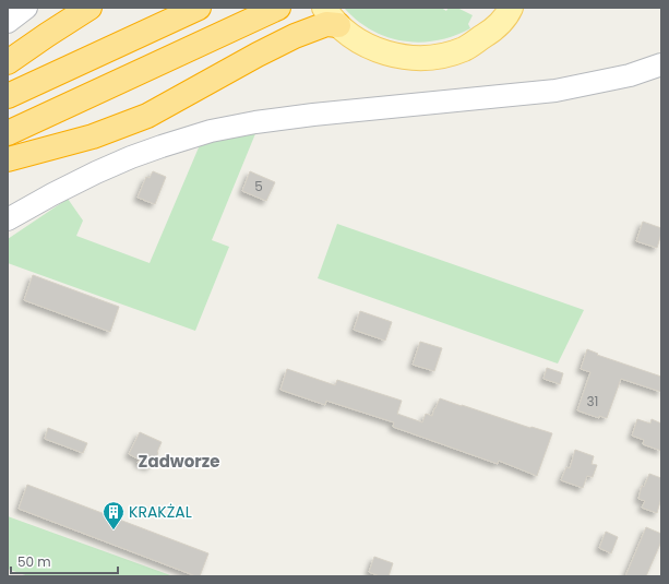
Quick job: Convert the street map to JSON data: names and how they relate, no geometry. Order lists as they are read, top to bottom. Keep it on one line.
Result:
{"districts":["Zadworze"],"places":{"building":["KRAKŻAL"]},"house_numbers":["5","31"],"scale_bar":"50 m"}
